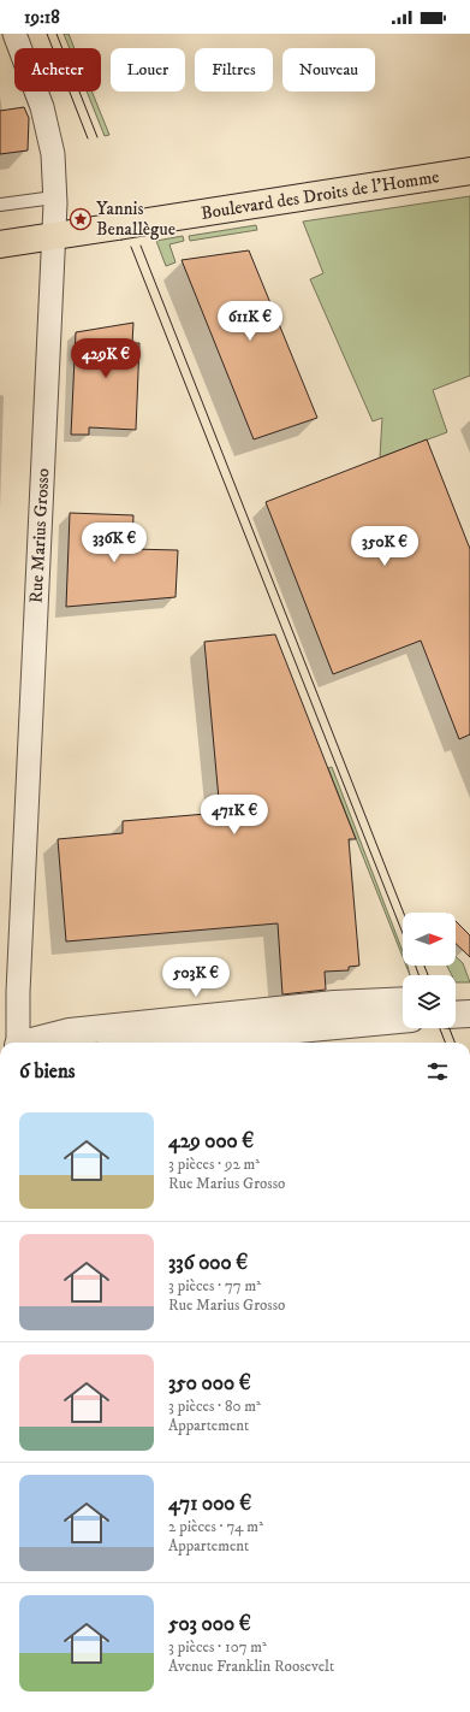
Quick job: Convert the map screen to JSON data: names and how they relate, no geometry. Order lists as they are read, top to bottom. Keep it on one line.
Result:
{"streets":{"main road":["Boulevard des Droits de l'Homme"],"street":["Rue Marius Grosso"]},"crossings":[["Boulevard des Droits de l'Homme","Rue Marius Grosso"]],"places":{"place":["Yannis Benallègue"]},"north":"right","page":{"status":"19:18","chip":["Acheter","Louer","Filtres","Nouveau"],"price":["611K €","429K €","336K €","350K €","471K €","503K €"],"heading":"6 biens","list":[{"name":"429 000 €","note":"3 pièces · 92 m² · Rue Marius Grosso"},{"name":"336 000 €","note":"3 pièces · 77 m² · Rue Marius Grosso"},{"name":"350 000 €","note":"3 pièces · 80 m² · Appartement"},{"name":"471 000 €","note":"2 pièces · 74 m² · Appartement"},{"name":"503 000 €","note":"3 pièces · 107 m² · Avenue Franklin Roosevelt"}]}}
